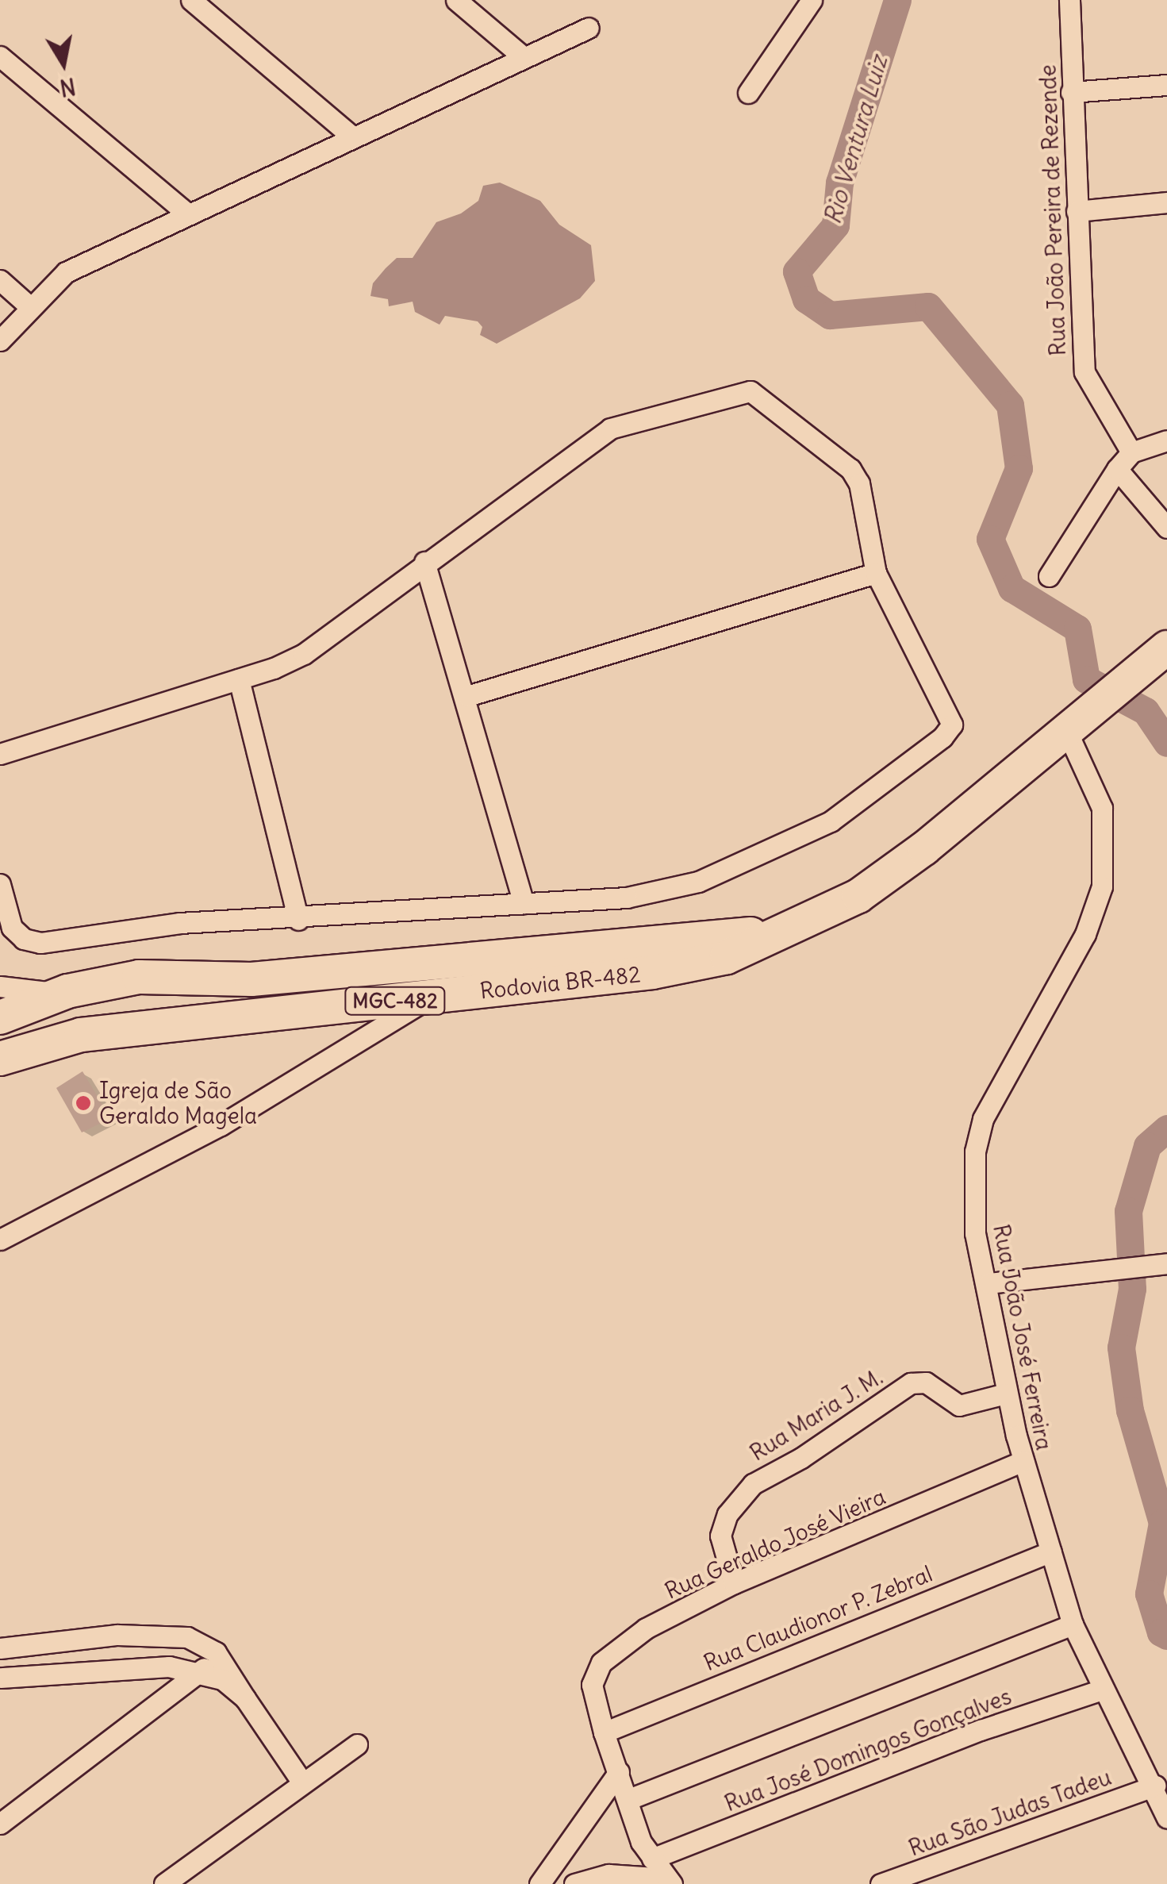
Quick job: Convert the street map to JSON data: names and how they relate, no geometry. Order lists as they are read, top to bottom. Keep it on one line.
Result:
{"streets":{"highway":["Rodovia BR-482","MGC-482"],"street":["Rua João Pereira de Rezende","Rua João José Ferreira","Rua Maria J. M.","Rua Geraldo José Vieira","Rua Claudionor P. Zebral","Rua José Domingos Gonçalves","Rua São Judas Tadeu"]},"crossings":[["Rodovia BR-482","MGC-482"],["Rodovia BR-482","Rua João José Ferreira"],["MGC-482","Rua João José Ferreira"],["Rua João José Ferreira","Rua Maria J. M."],["Rua João José Ferreira","Rua Geraldo José Vieira"],["Rua João José Ferreira","Rua Claudionor P. Zebral"],["Rua João José Ferreira","Rua José Domingos Gonçalves"],["Rua João José Ferreira","Rua São Judas Tadeu"],["Rua Maria J. M.","Rua Geraldo José Vieira"],["Rua Geraldo José Vieira","Rua Claudionor P. Zebral"],["Rua Geraldo José Vieira","Rua José Domingos Gonçalves"]],"water":["Rio Ventura Luiz"],"places":["Igreja de São Geraldo Magela"],"north":"bottom"}
